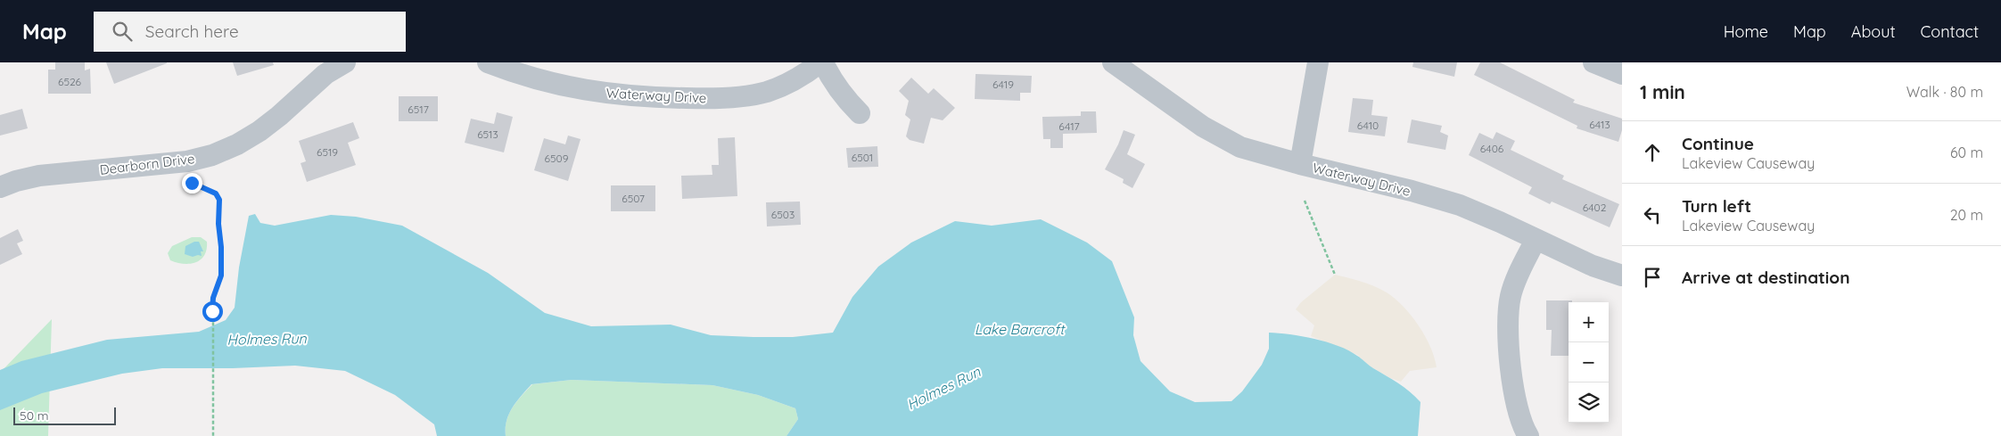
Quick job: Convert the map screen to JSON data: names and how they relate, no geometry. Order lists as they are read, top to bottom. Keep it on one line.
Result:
{"streets":{"street":["Waterway Drive","Dearborn Drive"]},"water":["Lake Barcroft","Holmes Run"],"house_numbers":["6526","6419","6517","6413","6410","6417","6513","6406","6519","6501","6509","6507","6402","6503"],"scale_bar":"50 m","page":{"header":"Map","search":"Search here","nav":["Home","Map","About","Contact"],"heading":["1 min","Walk · 80 m"],"list":[["Continue","Lakeview Causeway","60 m"],["Turn left","Lakeview Causeway","20 m"],"Arrive at destination"],"map_buttons":["+","−"],"scale":"50 m"}}
